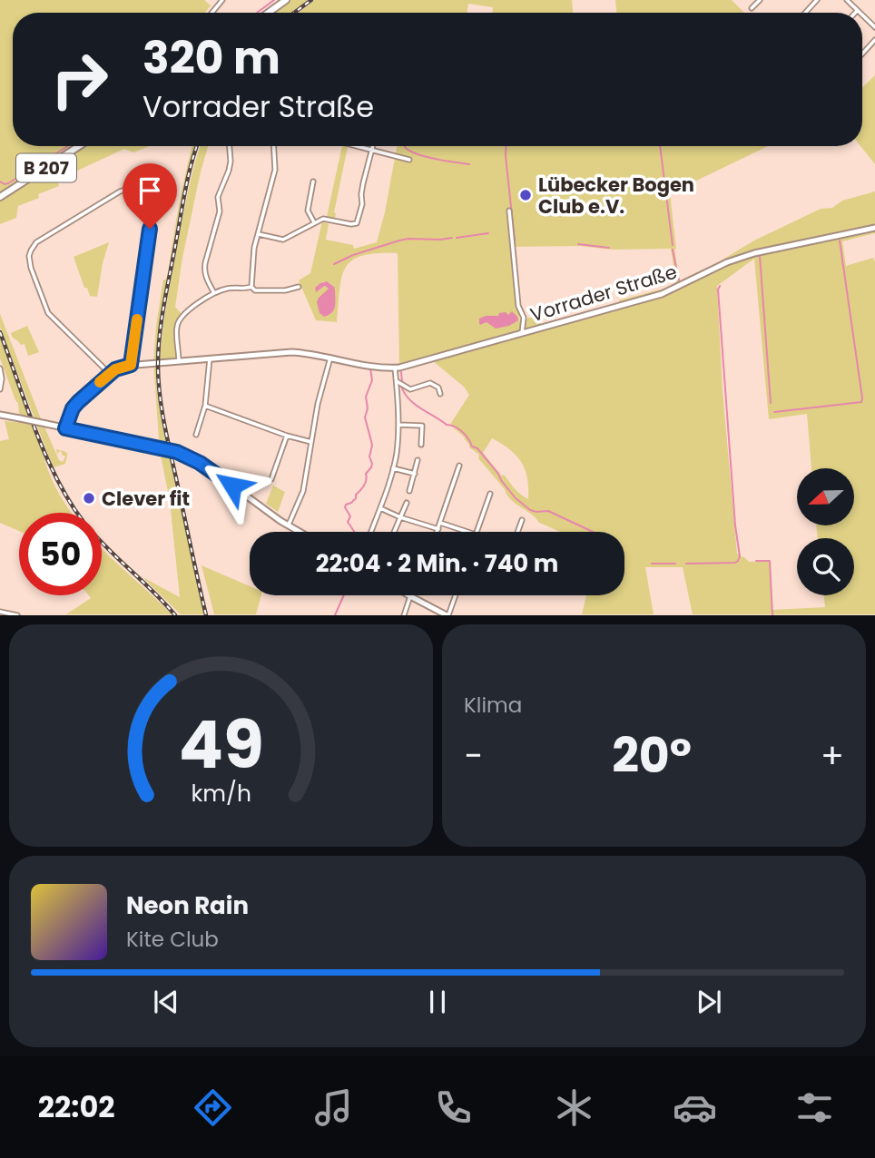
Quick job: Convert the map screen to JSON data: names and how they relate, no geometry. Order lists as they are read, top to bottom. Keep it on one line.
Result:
{"streets":{"main road":["B 207"],"street":["Vorrader Straße"]},"places":["Lübecker Bogen Club e.V.","Clever fit"],"north":"left","page":{"turn":["320 m","Vorrader Straße"],"limit":"50","trip":"22:04 · 2 Min. · 740 m","tile":"Klima","heat":["−","20°","+"],"song":["Neon Rain","Kite Club"],"tabs":"22:02","gauge":["49","km/h"]}}
